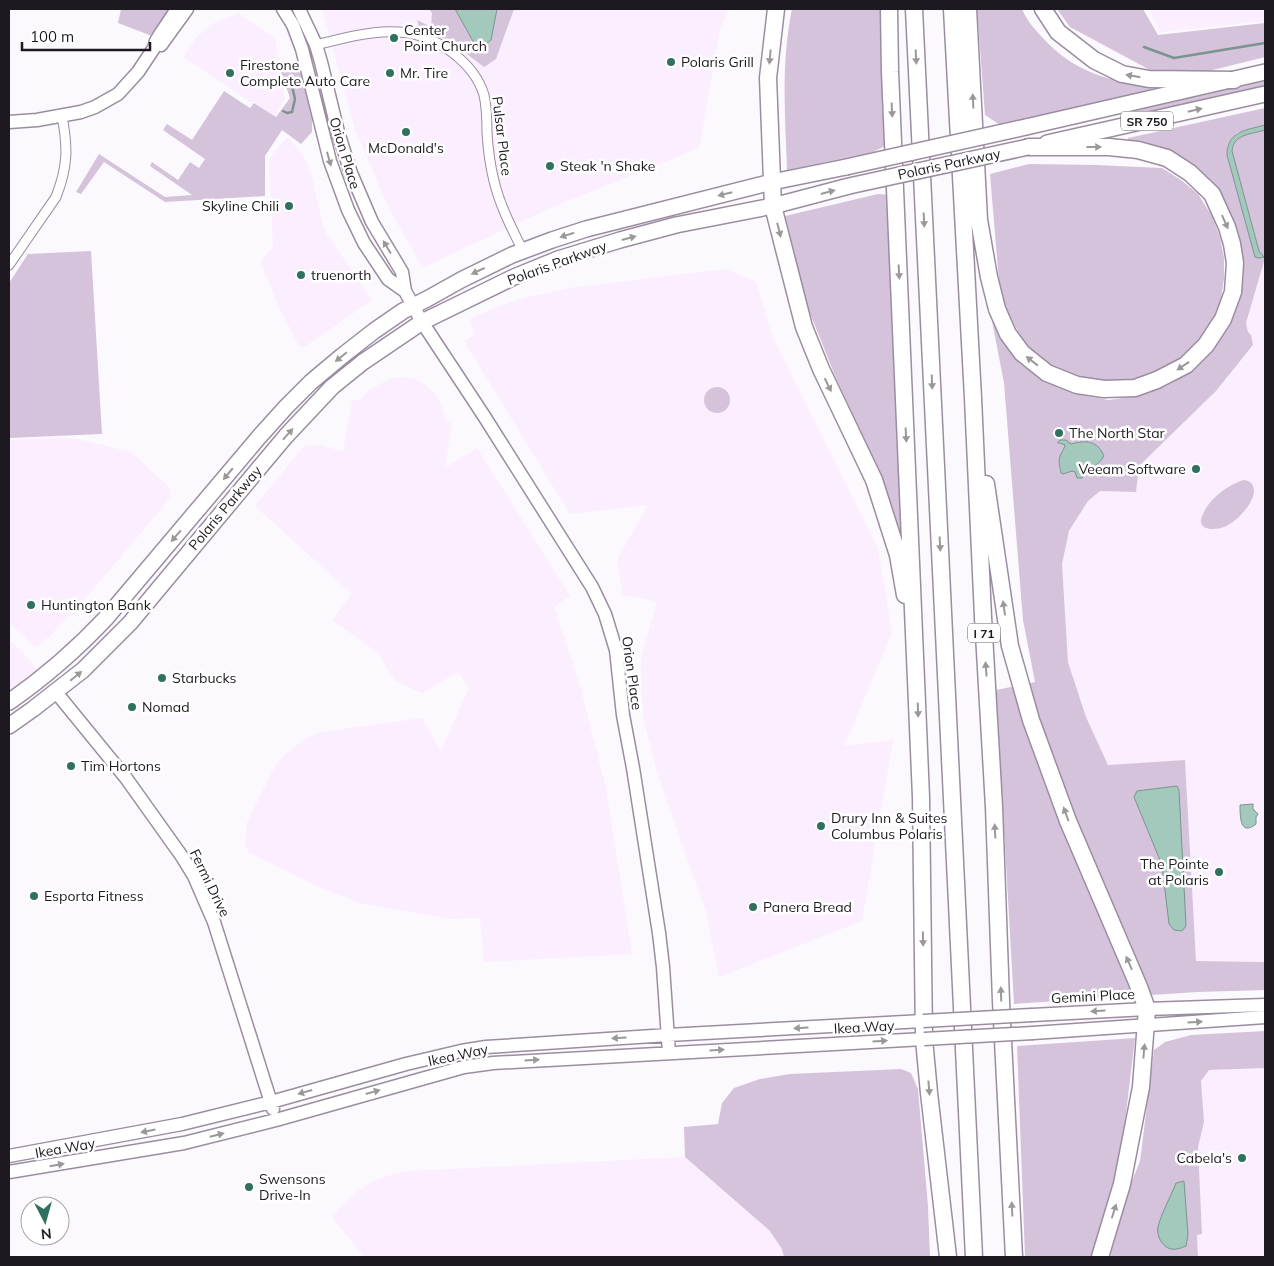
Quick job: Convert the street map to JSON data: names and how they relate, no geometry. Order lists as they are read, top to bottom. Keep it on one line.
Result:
{"streets":{"highway":["I 71"],"main road":["SR 750","Orion Place","Polaris Parkway","Fermi Drive","Gemini Place","Ikea Way"],"street":["Pulsar Place"]},"crossings":[["Pulsar Place","Orion Place"],["Pulsar Place","Polaris Parkway"],["Orion Place","Polaris Parkway"],["Orion Place","Ikea Way"],["Polaris Parkway","Fermi Drive"],["Fermi Drive","Ikea Way"],["Gemini Place","Ikea Way"]],"places":["Center Point Church","Polaris Grill","Firestone Complete Auto Care","Mr. Tire","McDonald's","Steak 'n Shake","Skyline Chili","truenorth","The North Star","Veeam Software","Huntington Bank","Starbucks","Nomad","Tim Hortons","Drury Inn & Suites Columbus Polaris","The Pointe at Polaris","Esporta Fitness","Panera Bread","Cabela's","Swensons Drive-In"],"scale_bar":"100 m","north":"bottom"}
